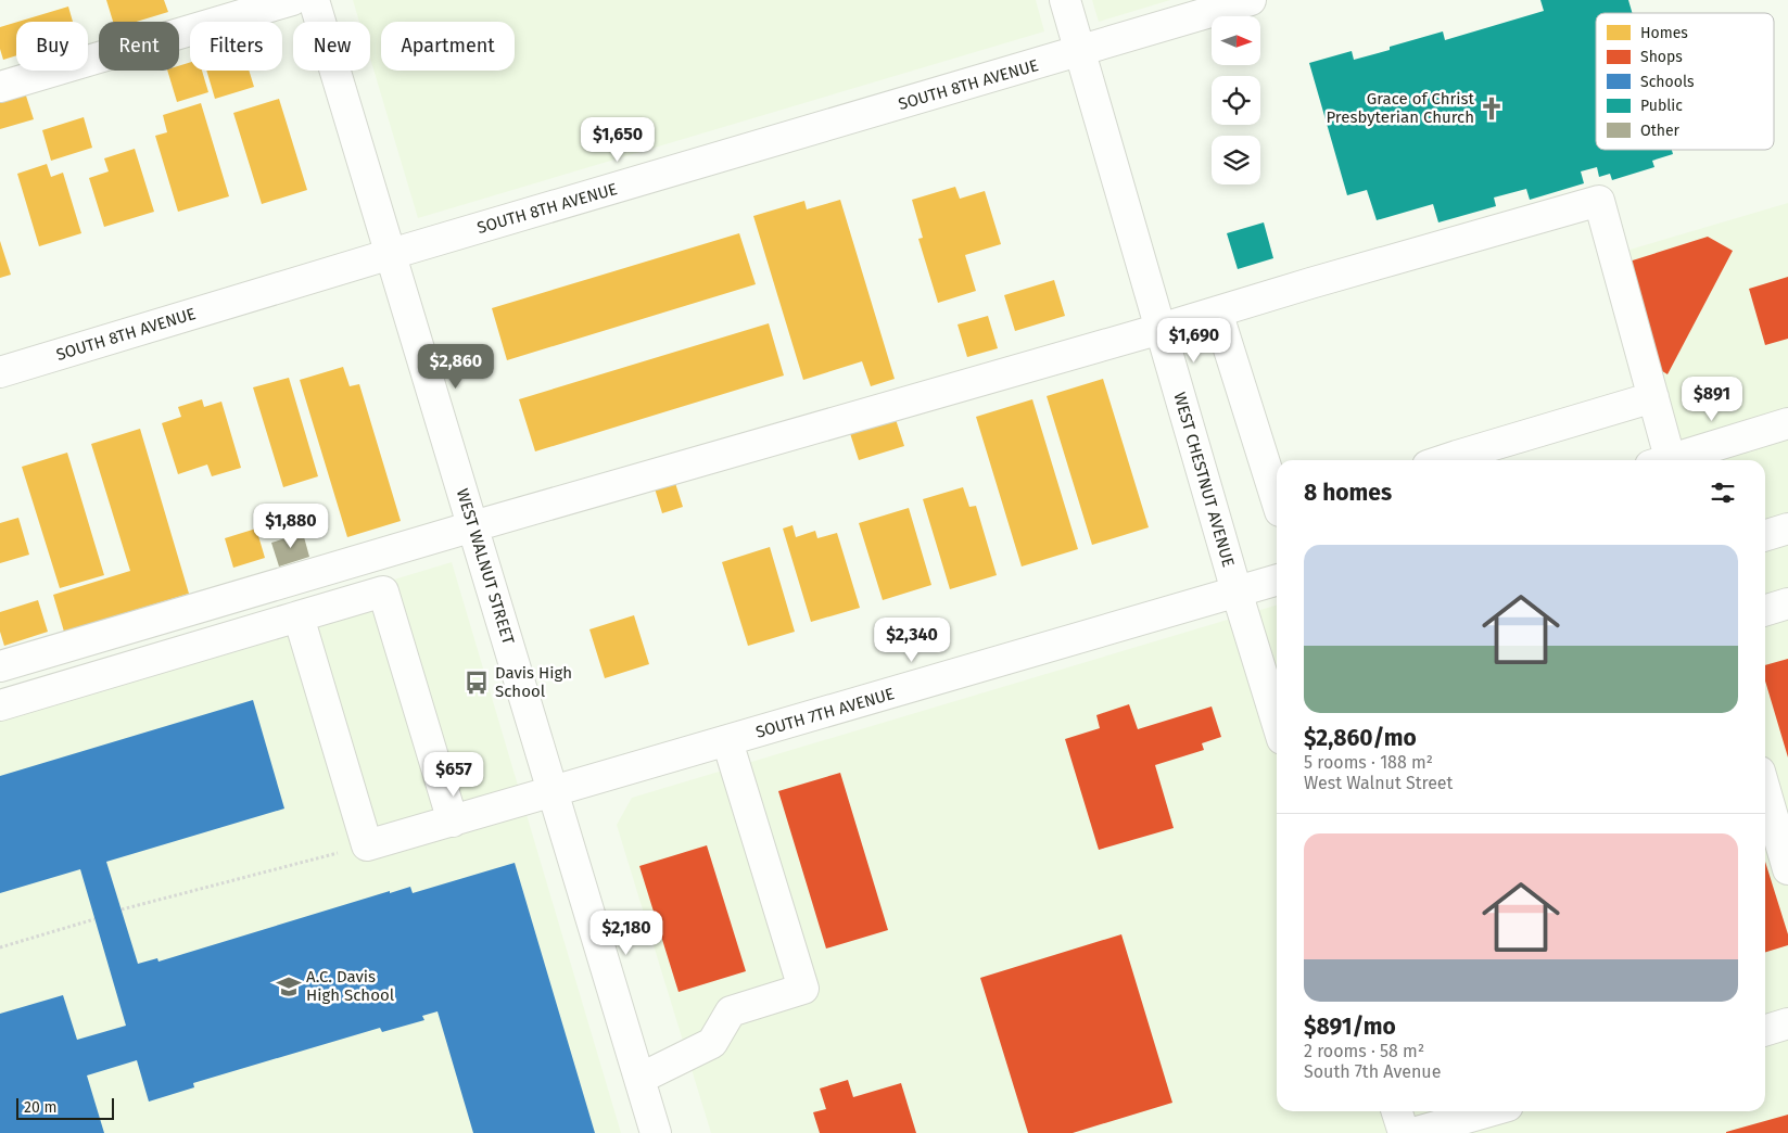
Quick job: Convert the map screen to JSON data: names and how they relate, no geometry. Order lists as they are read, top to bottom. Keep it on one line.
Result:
{"streets":{"street":["SOUTH 8TH AVENUE","WEST CHESTNUT AVENUE","WEST WALNUT STREET","SOUTH 7TH AVENUE"]},"crossings":[["SOUTH 8TH AVENUE","WEST CHESTNUT AVENUE"],["SOUTH 8TH AVENUE","WEST WALNUT STREET"],["WEST CHESTNUT AVENUE","SOUTH 7TH AVENUE"],["WEST WALNUT STREET","SOUTH 7TH AVENUE"]],"places":{"church":["Grace of Christ Presbyterian Church"],"bus stop":["Davis High School"],"school or university":["A.C. Davis High School"]},"legend":["Homes","Shops","Schools","Public","Other"],"scale_bar":"20 m","north":"right","page":{"chip":["Buy","Rent","Filters","New","Apartment"],"price":["$1,650","$1,690","$2,860","$891","$1,880","$2,340","$657","$2,180"],"heading":"8 homes","list":[{"name":"$2,860/mo","note":"5 rooms · 188 m² · West Walnut Street"},{"name":"$891/mo","note":"2 rooms · 58 m² · South 7th Avenue"}],"scale":"20 m"}}
